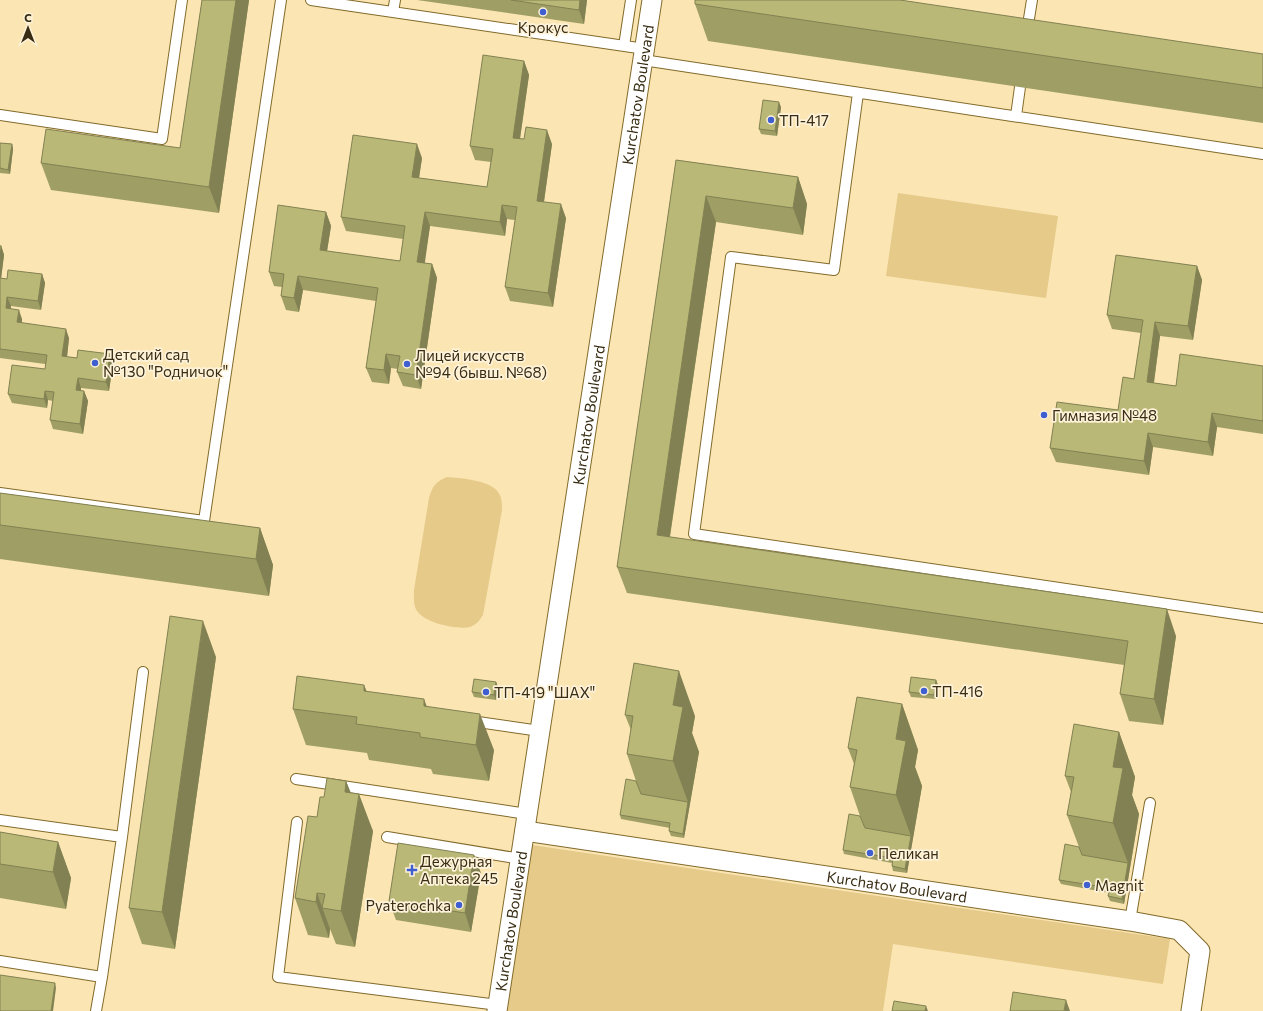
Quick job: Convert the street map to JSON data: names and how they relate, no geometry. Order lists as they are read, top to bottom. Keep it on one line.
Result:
{"streets":{"street":["Kurchatov Boulevard"]},"places":{"other":["Крокус","ТП-417","Детский сад №130 \"Родничок\"","Лицей искусств №94 (бывш. №68)","Гимназия №48","ТП-416","ТП-419 \"ШАХ\"","Пеликан","Magnit","Pyaterochka"],"health":["Дежурная Аптека 245"]},"north":"top"}
